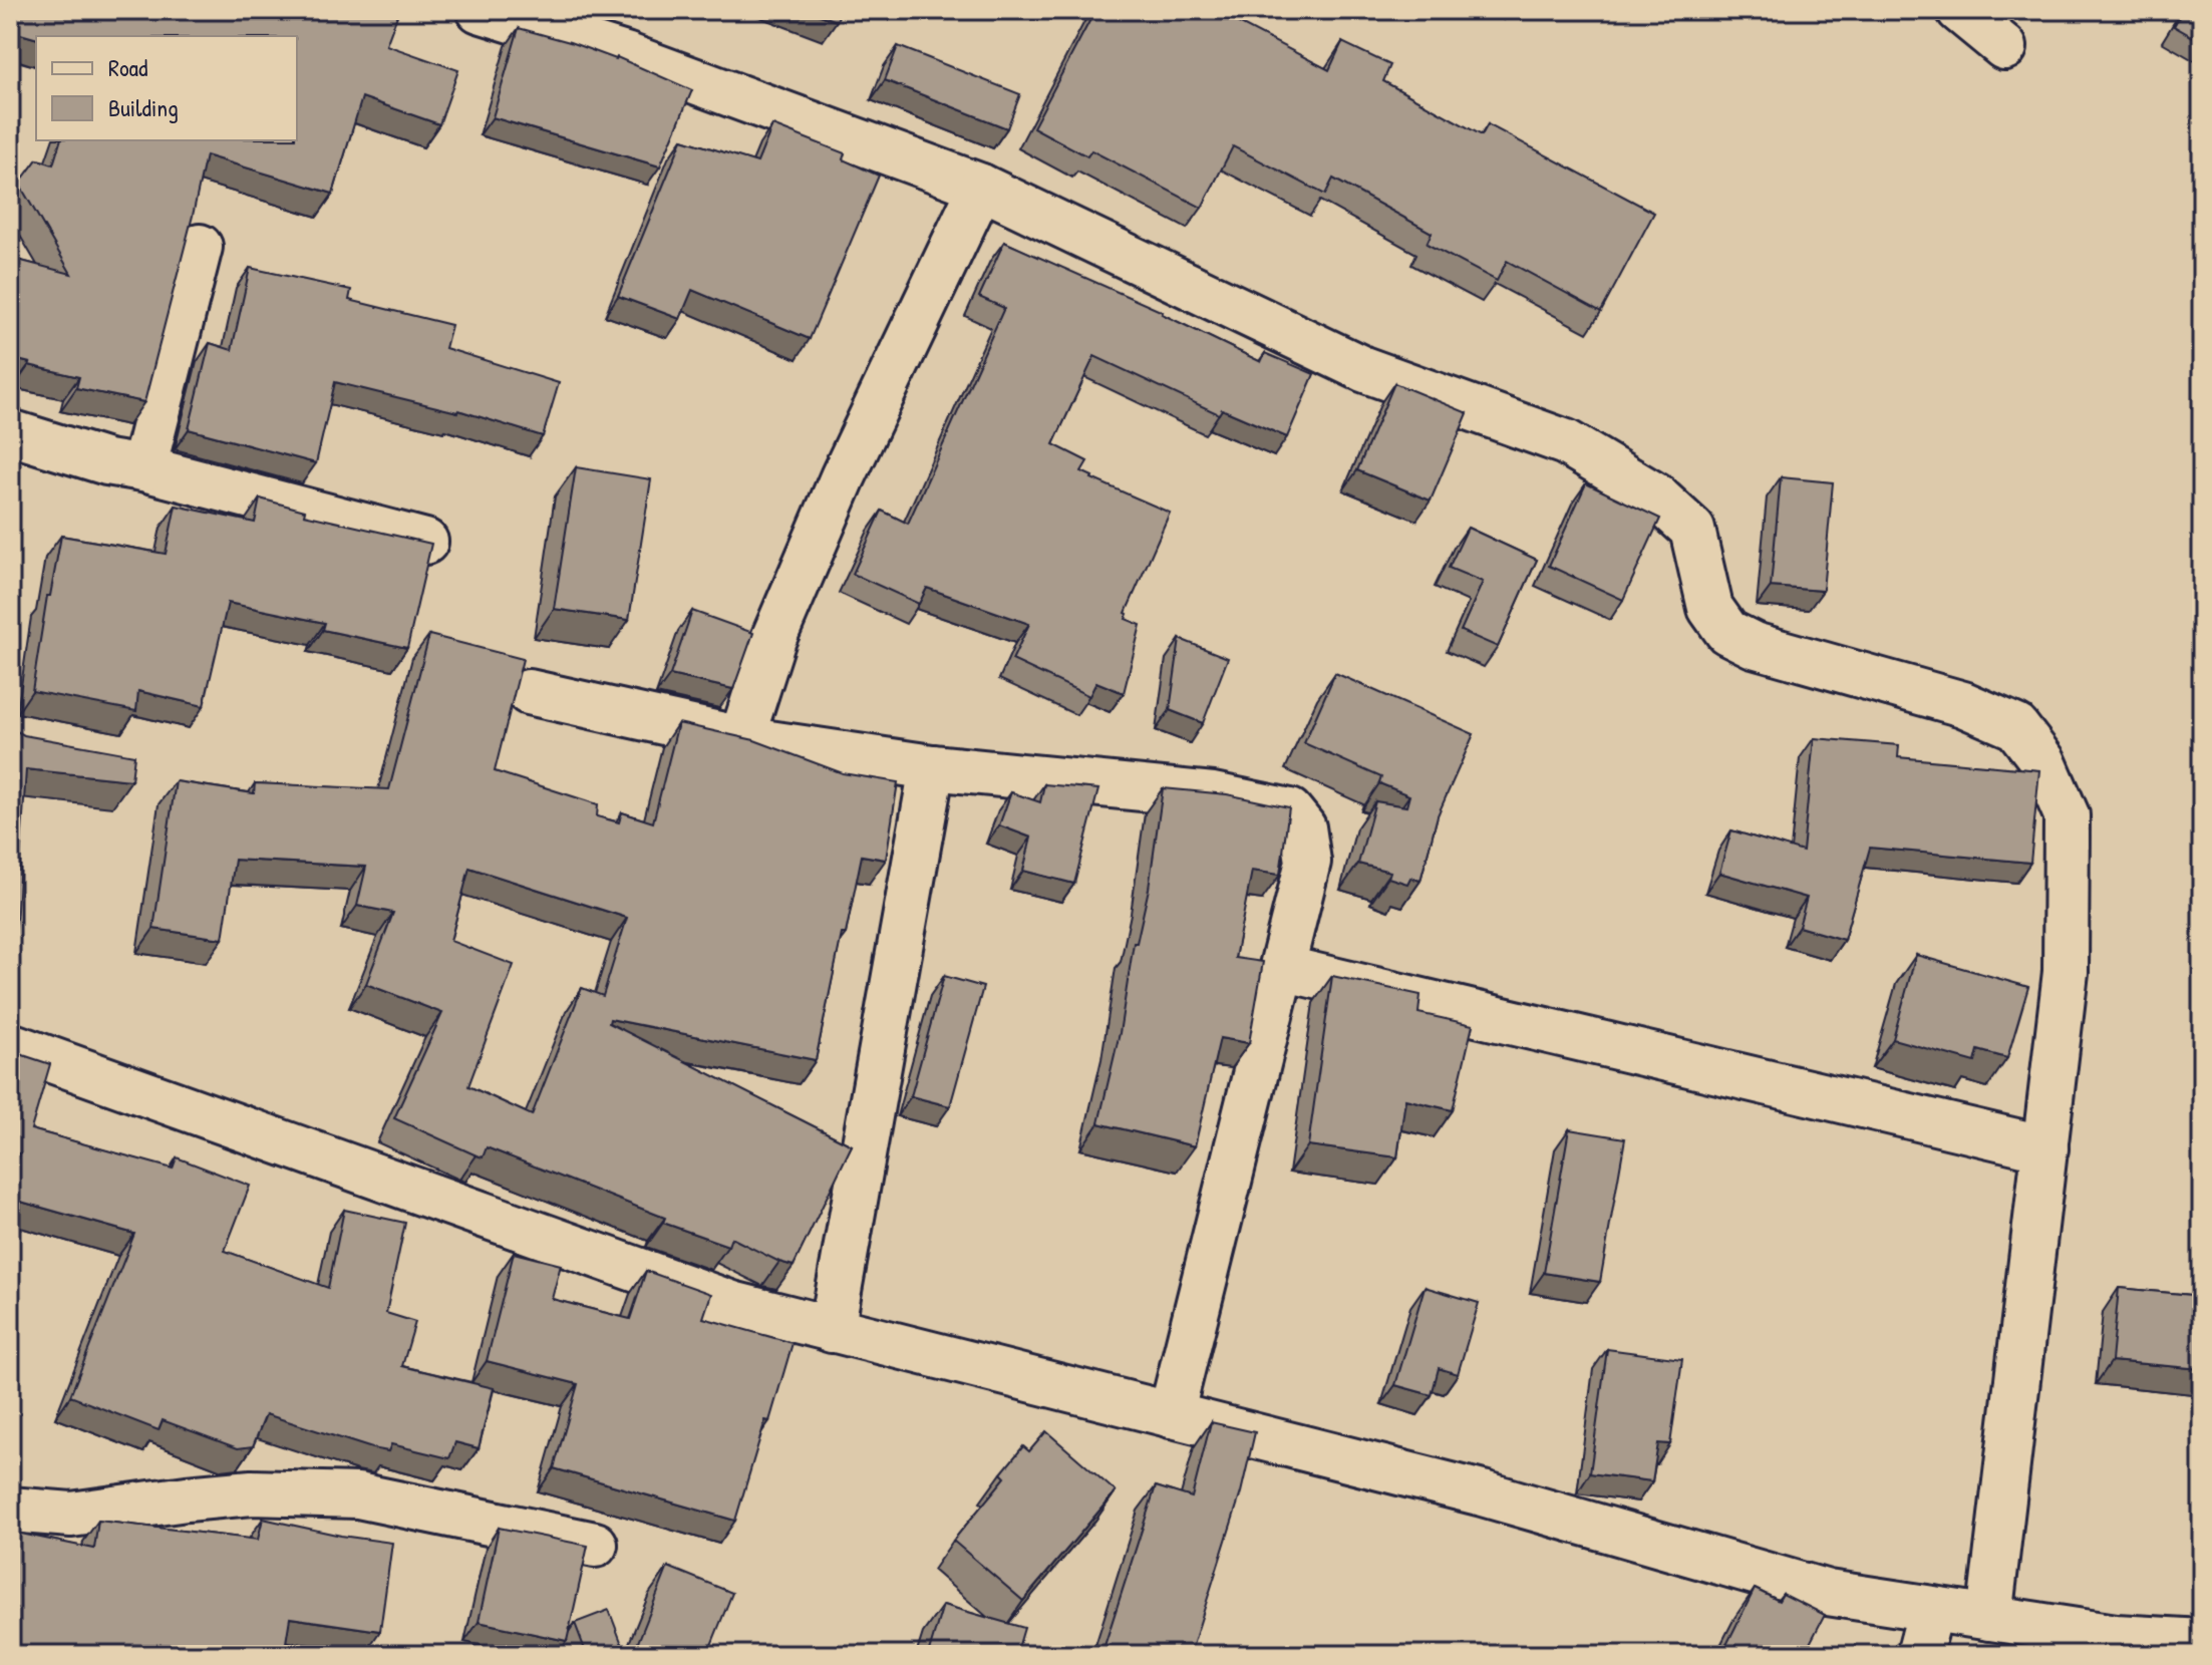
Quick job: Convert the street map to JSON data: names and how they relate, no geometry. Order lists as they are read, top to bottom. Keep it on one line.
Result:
{"legend":["Road","Building"]}
